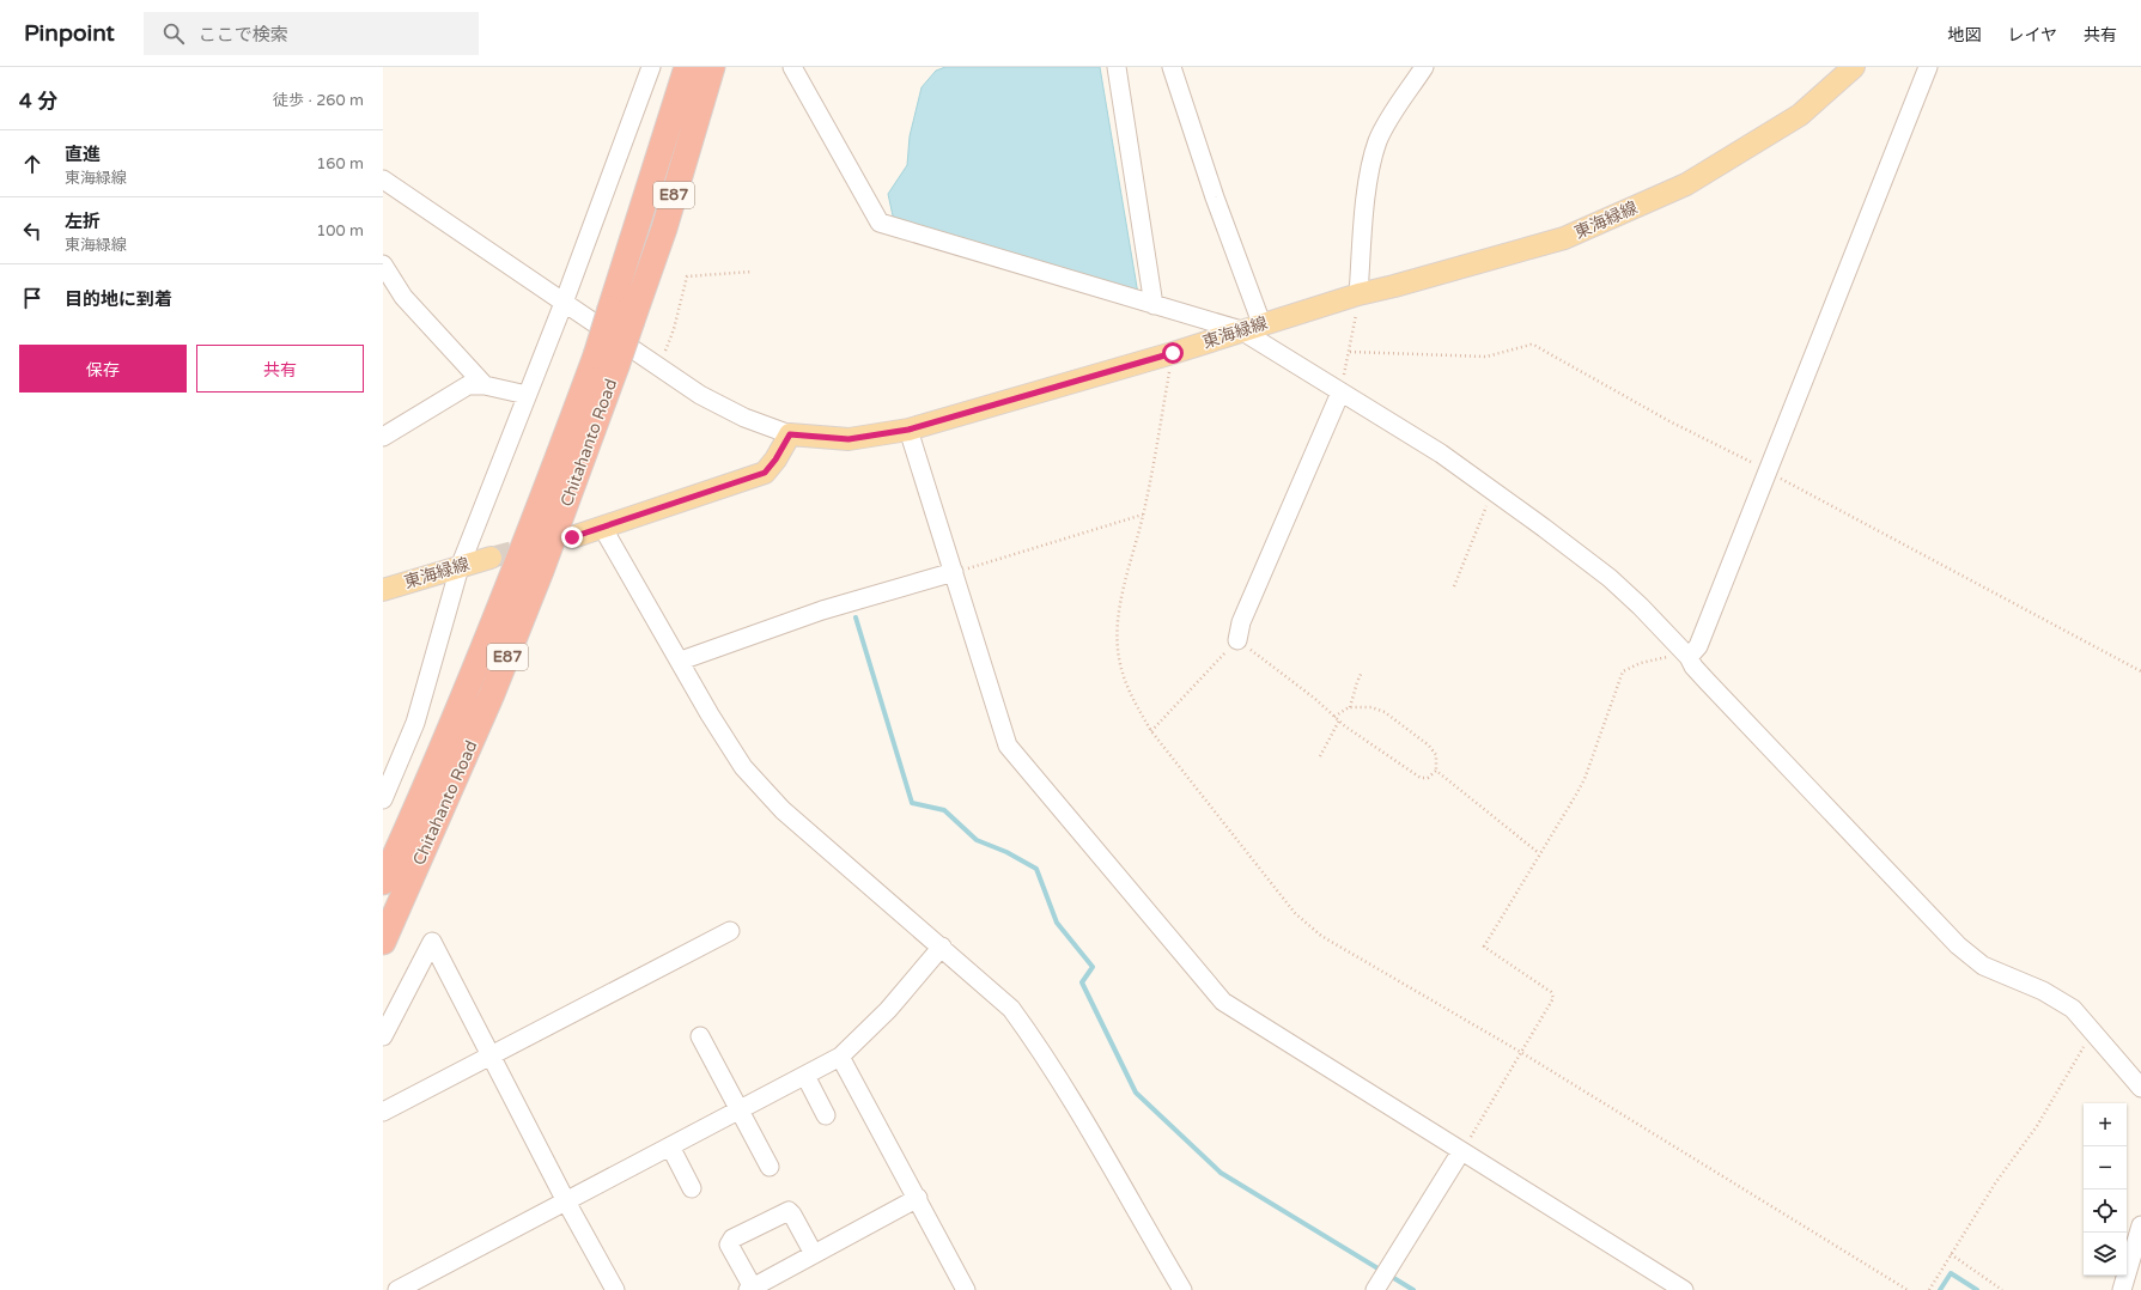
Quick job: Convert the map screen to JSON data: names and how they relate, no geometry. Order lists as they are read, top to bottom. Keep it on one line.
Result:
{"streets":{"highway":["E87","Chitahanto Road"],"main road":["東海緑線"]},"page":{"header":"Pinpoint","search":"ここで検索","nav":["地図","レイヤ","共有"],"heading":["4 分","徒歩 · 260 m"],"list":[["直進","東海緑線","160 m"],["左折","東海緑線","100 m"],"目的地に到着"],"buttons":["保存","共有"],"map_buttons":["+","−"]}}
